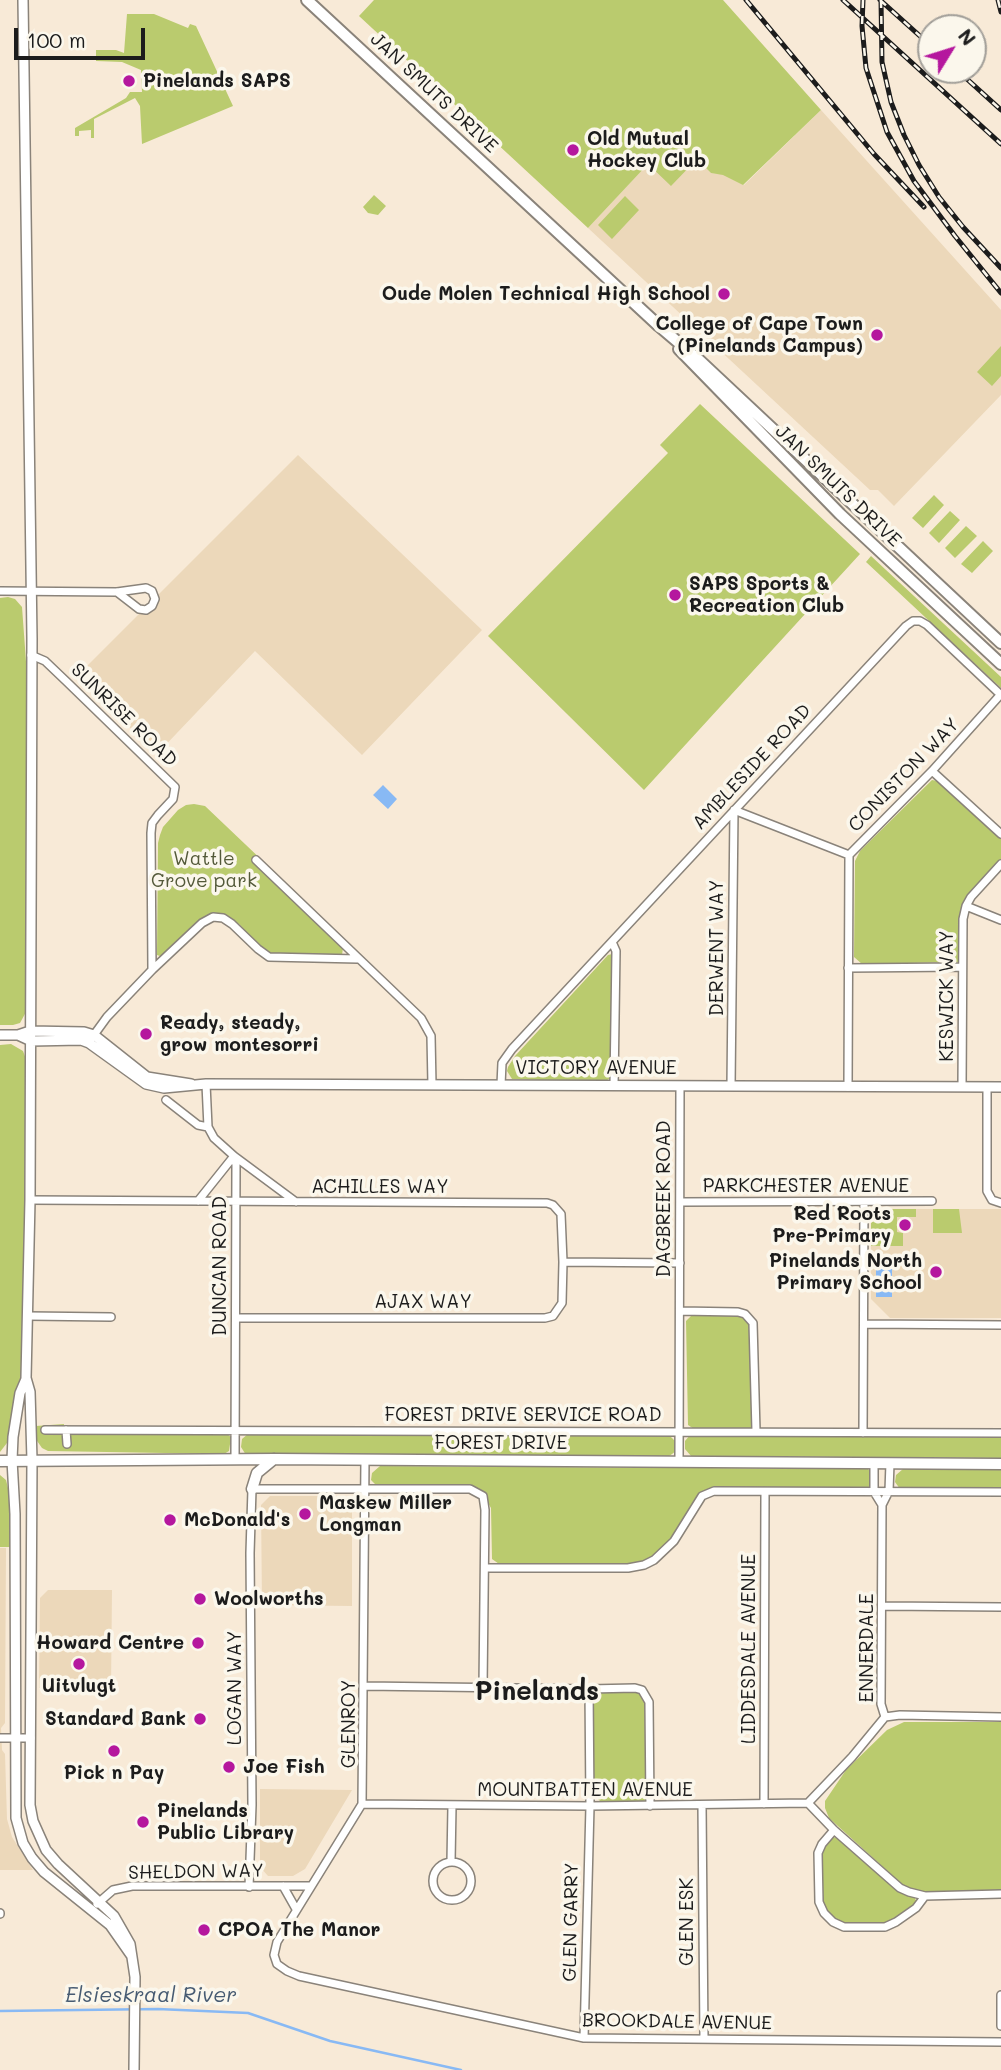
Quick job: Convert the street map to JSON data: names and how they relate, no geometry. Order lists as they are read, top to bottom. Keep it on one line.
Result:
{"streets":{"main road":["JAN SMUTS DRIVE","FOREST DRIVE"],"street":["SUNRISE ROAD","AMBLESIDE ROAD","CONISTON WAY","DERWENT WAY","KESWICK WAY","VICTORY AVENUE","PARKCHESTER AVENUE","ACHILLES WAY","DAGBREEK ROAD","DUNCAN ROAD","AJAX WAY","FOREST DRIVE SERVICE ROAD","ENNERDALE","LIDDESDALE AVENUE","LOGAN WAY","GLENROY","MOUNTBATTEN AVENUE","SHELDON WAY","GLEN GARRY","GLEN ESK","BROOKDALE AVENUE"]},"crossings":[["AMBLESIDE ROAD","CONISTON WAY"],["AMBLESIDE ROAD","DERWENT WAY"],["AMBLESIDE ROAD","VICTORY AVENUE"],["CONISTON WAY","VICTORY AVENUE"],["DERWENT WAY","VICTORY AVENUE"],["KESWICK WAY","VICTORY AVENUE"],["VICTORY AVENUE","DAGBREEK ROAD"],["PARKCHESTER AVENUE","DAGBREEK ROAD"],["ACHILLES WAY","DUNCAN ROAD"],["ACHILLES WAY","AJAX WAY"],["DAGBREEK ROAD","FOREST DRIVE SERVICE ROAD"],["DAGBREEK ROAD","FOREST DRIVE"],["DUNCAN ROAD","AJAX WAY"],["DUNCAN ROAD","FOREST DRIVE SERVICE ROAD"],["DUNCAN ROAD","FOREST DRIVE"],["FOREST DRIVE","ENNERDALE"],["FOREST DRIVE","GLENROY"],["ENNERDALE","MOUNTBATTEN AVENUE"],["LIDDESDALE AVENUE","MOUNTBATTEN AVENUE"],["LOGAN WAY","SHELDON WAY"],["GLENROY","MOUNTBATTEN AVENUE"],["MOUNTBATTEN AVENUE","GLEN GARRY"],["MOUNTBATTEN AVENUE","GLEN ESK"],["GLEN GARRY","BROOKDALE AVENUE"],["GLEN ESK","BROOKDALE AVENUE"]],"districts":["Pinelands"],"water":["Elsieskraal River"],"parks":["Wattle Grove park"],"places":["Pinelands SAPS","Old Mutual Hockey Club","Oude Molen Technical High School","College of Cape Town (Pinelands Campus)","SAPS Sports & Recreation Club","Ready, steady, grow montesorri","Red Roots Pre-Primary","Pinelands North Primary School","Maskew Miller Longman","McDonald's","Woolworths","Howard Centre","Uitvlugt","Standard Bank","Pick n Pay","Joe Fish","Pinelands Public Library","CPOA The Manor"],"scale_bar":"100 m","north":"top right"}
